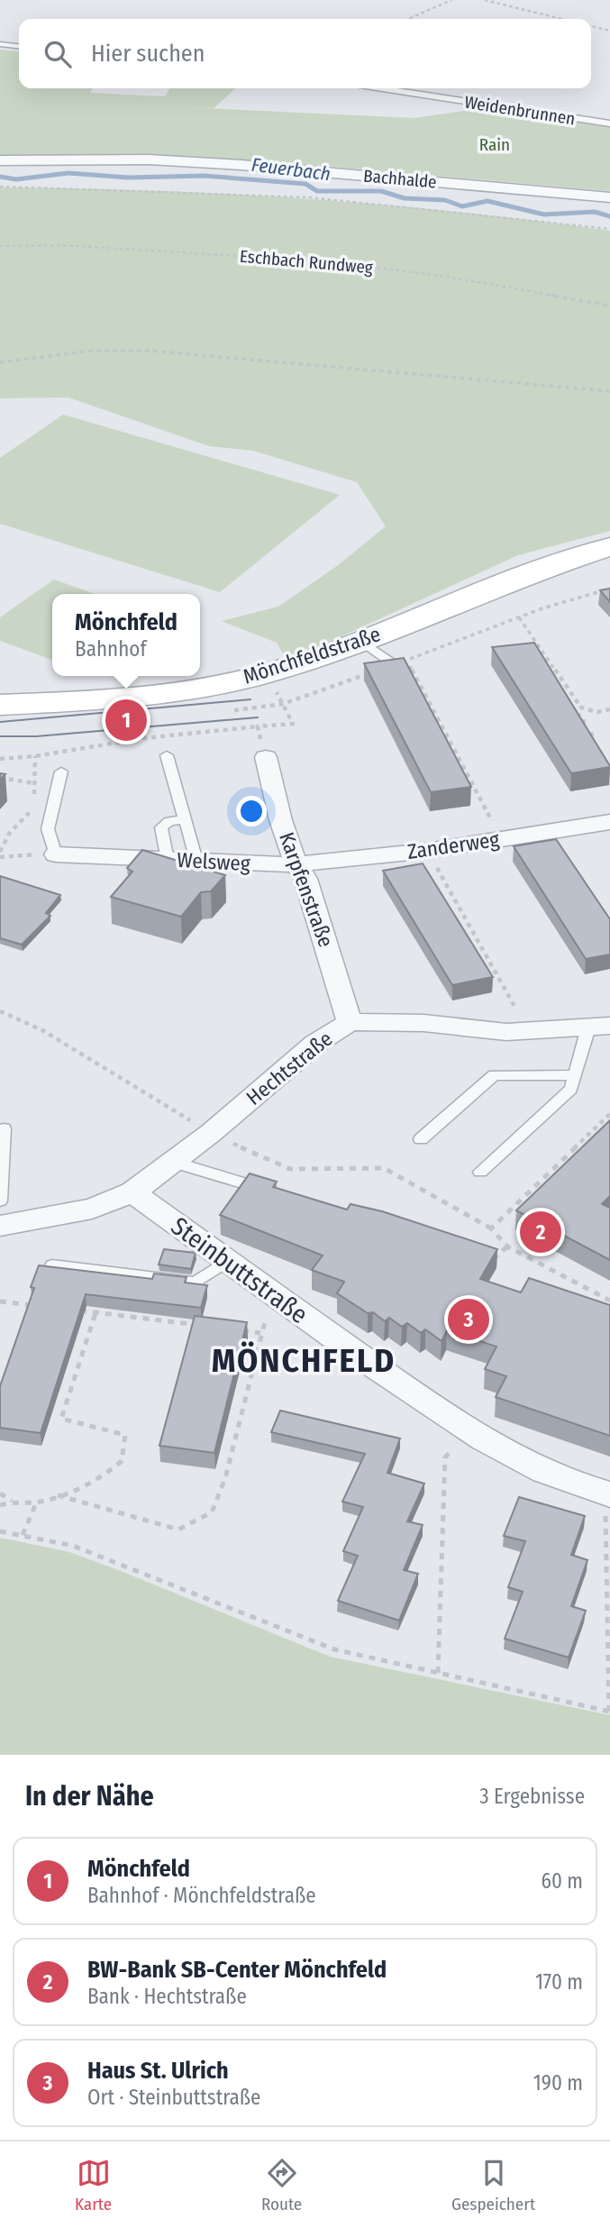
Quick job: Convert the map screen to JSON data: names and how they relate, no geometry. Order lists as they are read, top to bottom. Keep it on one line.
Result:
{"streets":{"main road":["Mönchfeldstraße"],"street":["Bachhalde","Zanderweg","Welsweg","Karpfenstraße","Hechtstraße","Steinbuttstraße"],"lane":["Weidenbrunnen"],"path":["Eschbach Rundweg"]},"crossings":[["Zanderweg","Welsweg"],["Zanderweg","Karpfenstraße"],["Welsweg","Karpfenstraße"],["Karpfenstraße","Hechtstraße"],["Hechtstraße","Steinbuttstraße"]],"districts":["MÖNCHFELD"],"water":["Feuerbach"],"parks":["Rain"],"page":{"search":"Hier suchen","popup":["Mönchfeld","Bahnhof"],"pins":["1","2","3"],"heading":["In der Nähe","3 Ergebnisse"],"list":[{"mark":"1","name":"Mönchfeld","note":"Bahnhof · Mönchfeldstraße","value":"60 m"},{"mark":"2","name":"BW-Bank SB-Center Mönchfeld","note":"Bank · Hechtstraße","value":"170 m"},{"mark":"3","name":"Haus St. Ulrich","note":"Ort · Steinbuttstraße","value":"190 m"}],"nav":["Karte","Route","Gespeichert"]}}
